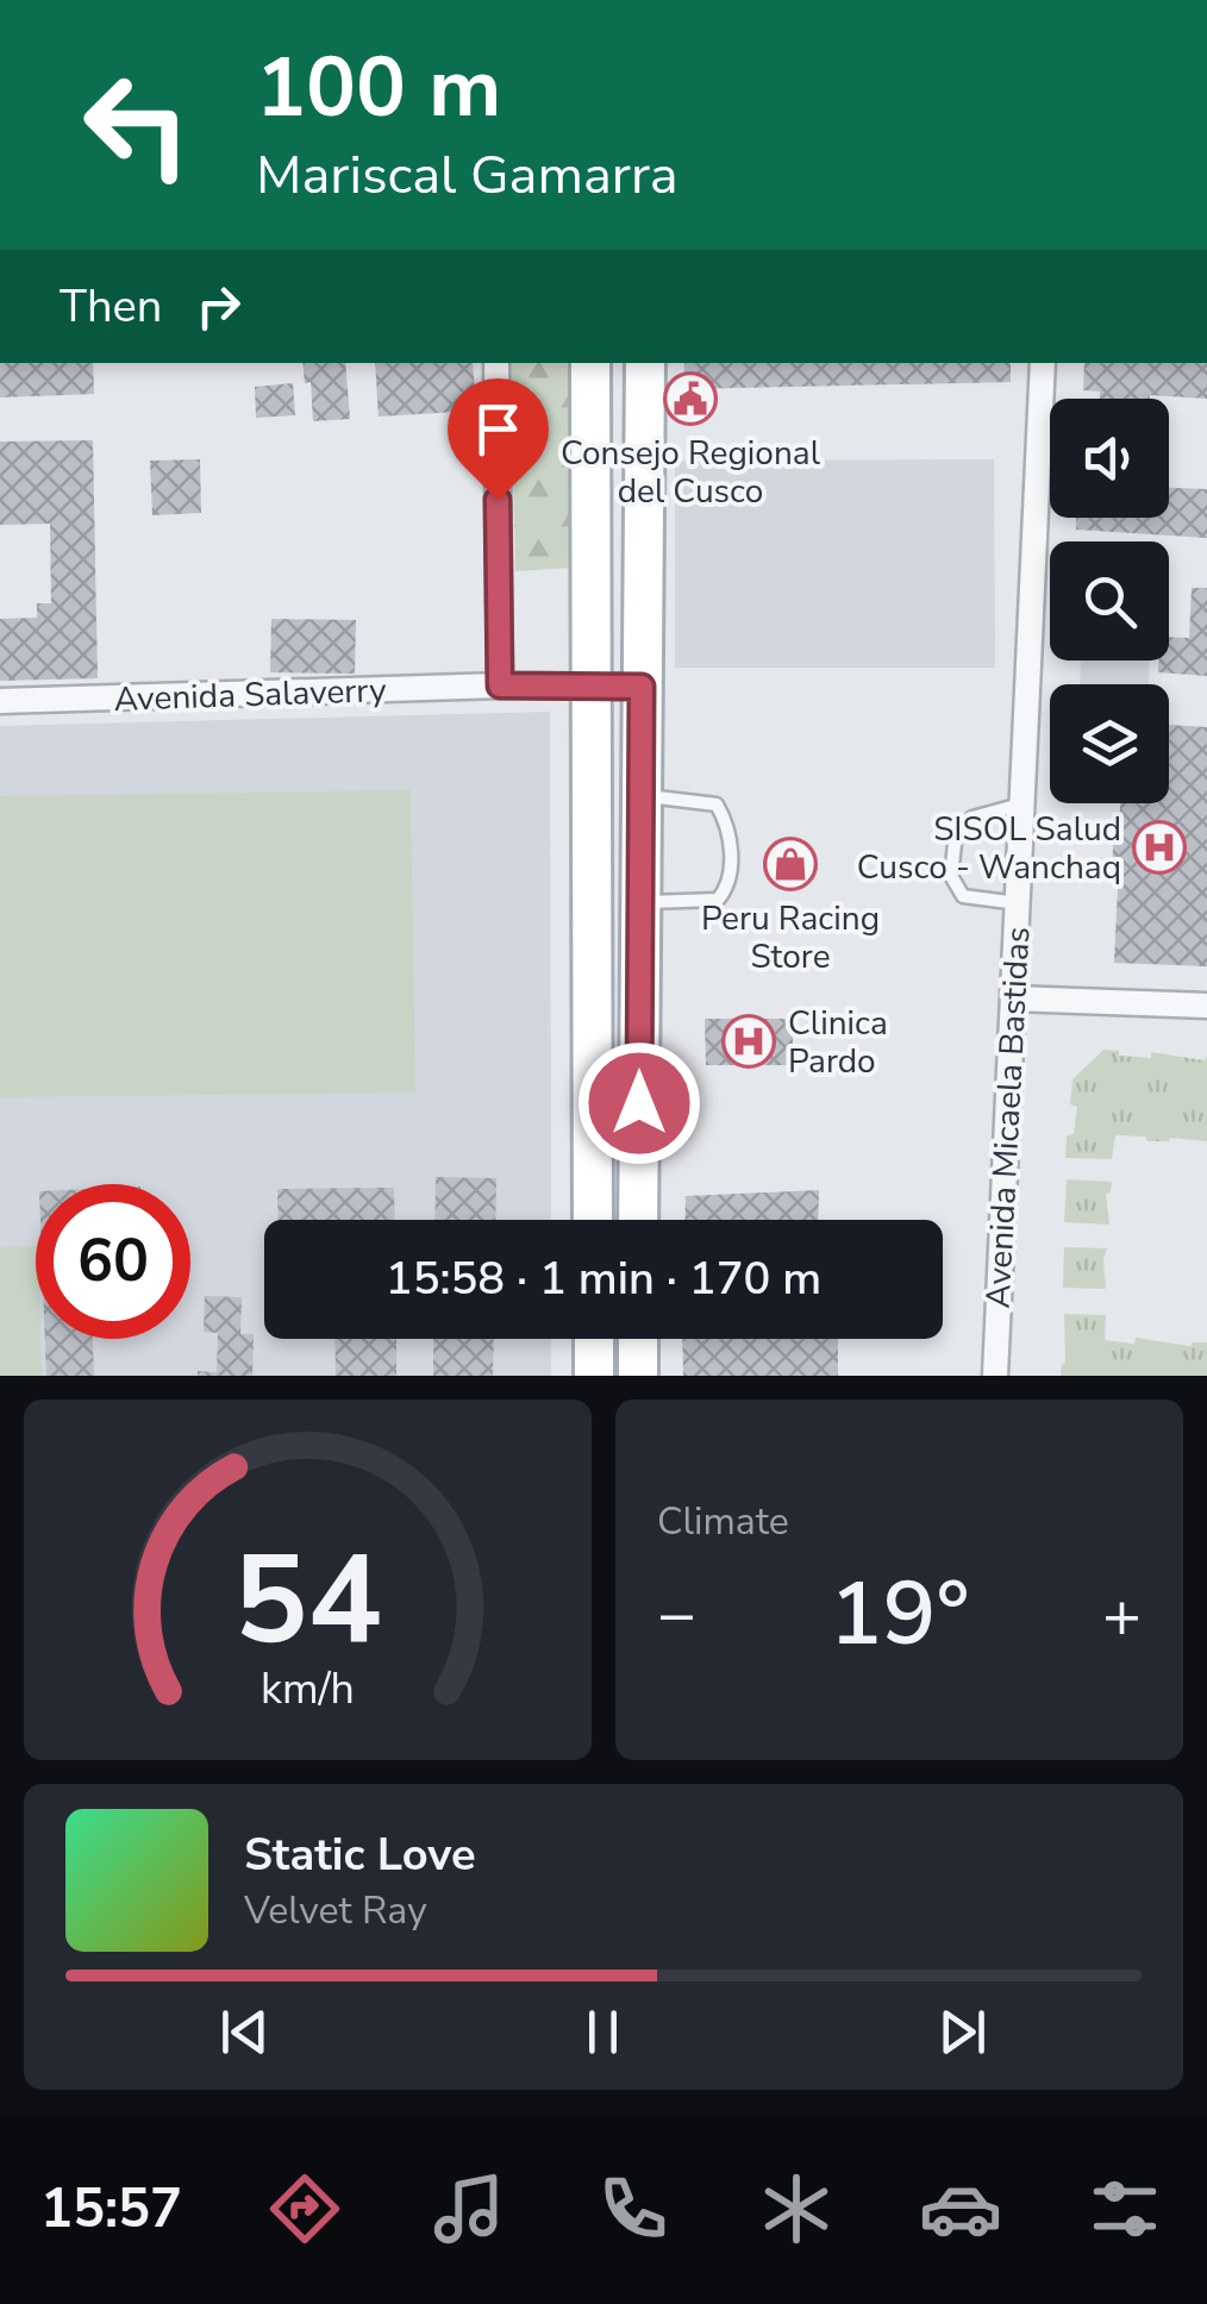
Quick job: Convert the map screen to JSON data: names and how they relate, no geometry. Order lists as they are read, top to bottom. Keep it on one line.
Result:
{"streets":{"street":["Avenida Salaverry","Avenida Micaela Bastidas"]},"places":{"public building":["Consejo Regional del Cusco"],"hospital":["SISOL Salud Cusco - Wanchaq","Clinica Pardo"],"shop":["Peru Racing Store"]},"page":{"turn":["100 m","Mariscal Gamarra"],"then":"Then","limit":"60","trip":"15:58 · 1 min · 170 m","tile":"Climate","heat":["−","19°","+"],"song":["Static Love","Velvet Ray"],"tabs":"15:57","gauge":["54","km/h"]}}
